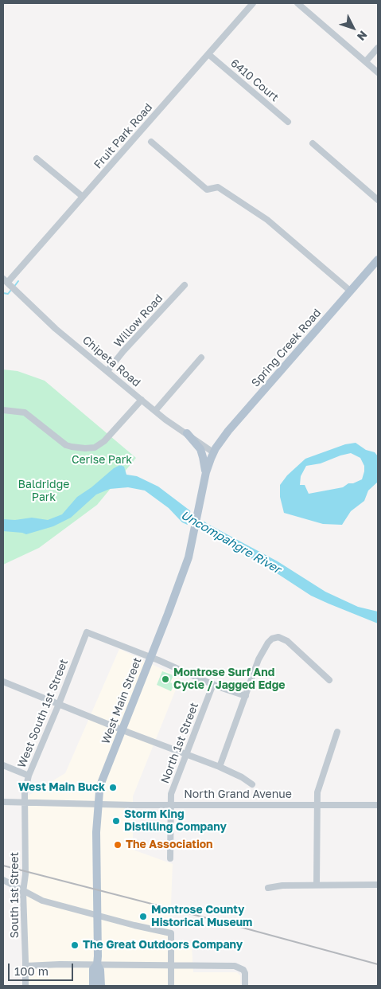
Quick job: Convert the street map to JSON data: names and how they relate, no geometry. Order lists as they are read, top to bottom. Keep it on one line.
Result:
{"streets":{"main road":["Spring Creek Road","West Main Street"],"street":["6410 Court","Fruit Park Road","Willow Road","Chipeta Road","West South 1st Street","North 1st Street","North Grand Avenue","South 1st Street"]},"crossings":[["6410 Court","Fruit Park Road"],["Fruit Park Road","Chipeta Road"],["Willow Road","Chipeta Road"],["Spring Creek Road","Chipeta Road"],["Spring Creek Road","West Main Street"],["Chipeta Road","West Main Street"],["West Main Street","West South 1st Street"],["West Main Street","North Grand Avenue"],["West South 1st Street","North Grand Avenue"],["West South 1st Street","South 1st Street"],["North 1st Street","North Grand Avenue"],["North Grand Avenue","South 1st Street"]],"water":["Uncompahgre River"],"parks":["Cerise Park","Baldridge Park"],"places":["Montrose Surf And Cycle / Jagged Edge","West Main Buck","Storm King Distilling Company","The Association","Montrose County Historical Museum","The Great Outdoors Company"],"scale_bar":"100 m","north":"bottom right"}
